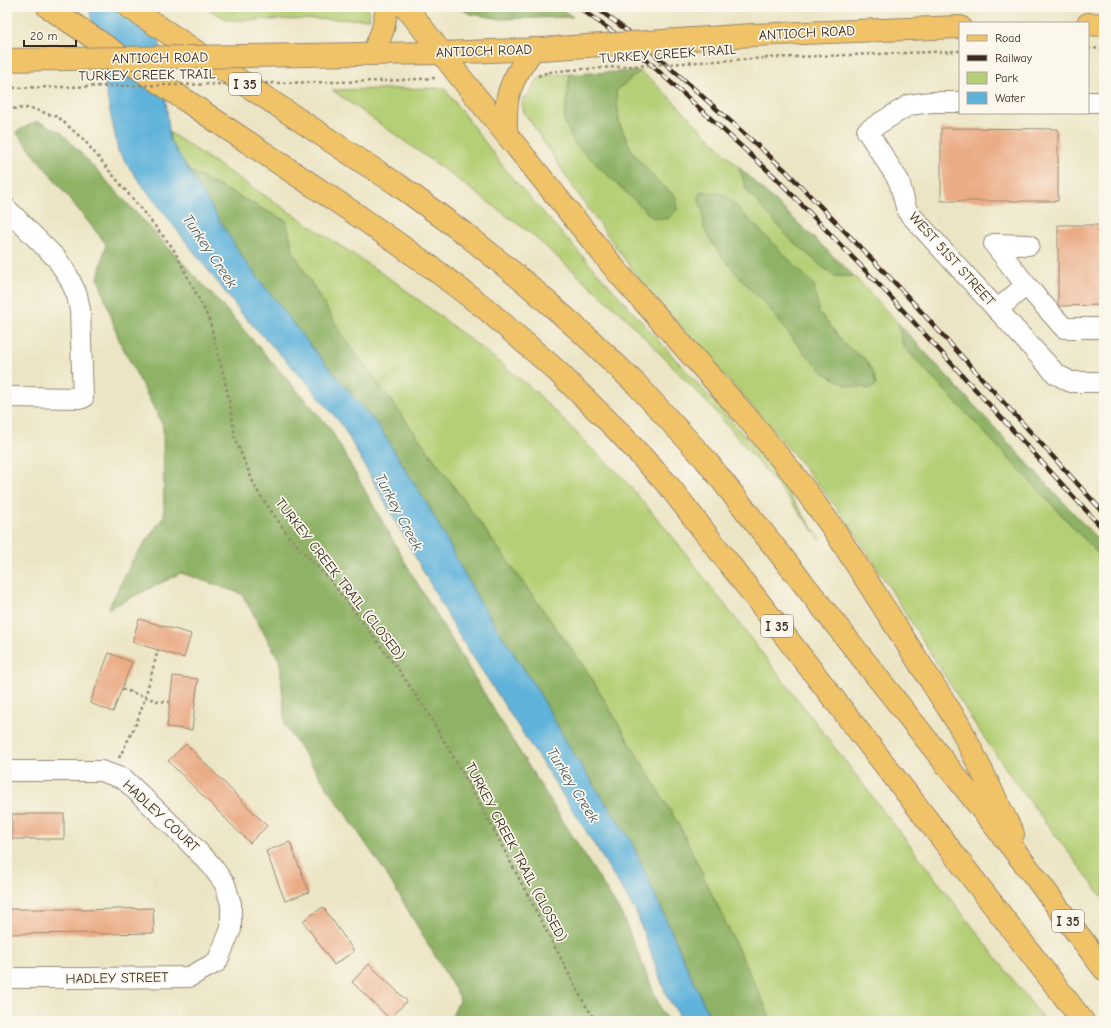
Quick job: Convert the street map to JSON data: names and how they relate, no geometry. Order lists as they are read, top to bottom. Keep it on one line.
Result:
{"streets":{"main road":["ANTIOCH ROAD","I 35"],"street":["WEST 51ST STREET","HADLEY COURT","HADLEY STREET"],"path":["TURKEY CREEK TRAIL","TURKEY CREEK TRAIL (CLOSED)"]},"crossings":[["HADLEY COURT","HADLEY STREET"]],"water":["Turkey Creek"],"legend":["Road","Railway","Park","Water"],"scale_bar":"20 m"}
